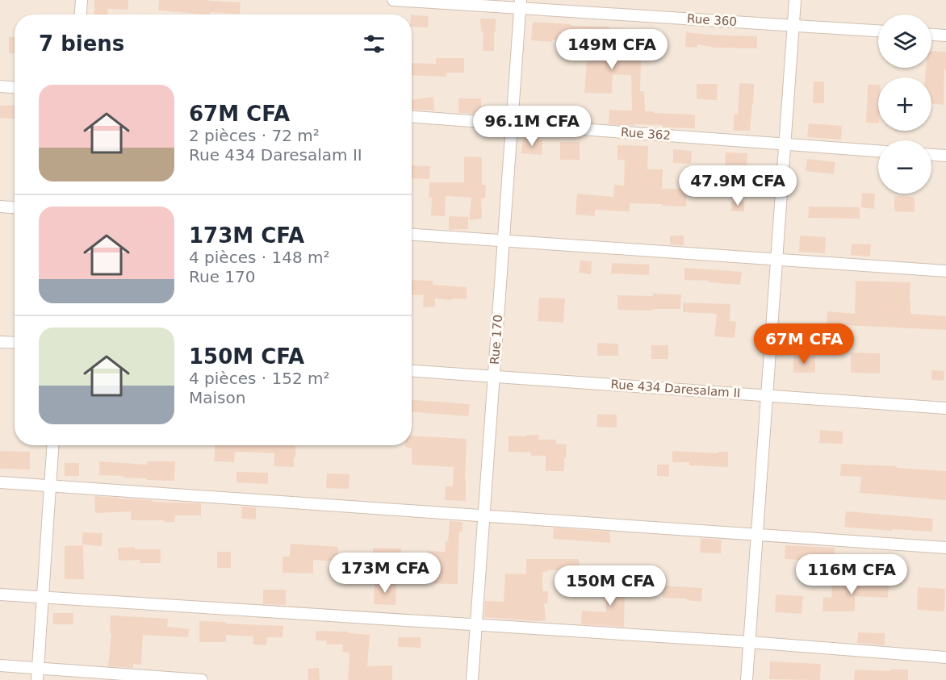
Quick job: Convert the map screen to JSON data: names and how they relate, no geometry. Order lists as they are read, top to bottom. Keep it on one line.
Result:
{"streets":{"street":["Rue 360","Rue 362","Rue 170","Rue 434 Daresalam II"]},"crossings":[["Rue 360","Rue 170"],["Rue 362","Rue 170"],["Rue 170","Rue 434 Daresalam II"]],"page":{"map_buttons":["+","−"],"heading":"7 biens","price":["149M CFA","96.1M CFA","47.9M CFA","67M CFA","173M CFA","116M CFA","150M CFA"],"list":[{"name":"67M CFA","note":"2 pièces · 72 m² · Rue 434 Daresalam II"},{"name":"173M CFA","note":"4 pièces · 148 m² · Rue 170"},{"name":"150M CFA","note":"4 pièces · 152 m² · Maison"}]}}
